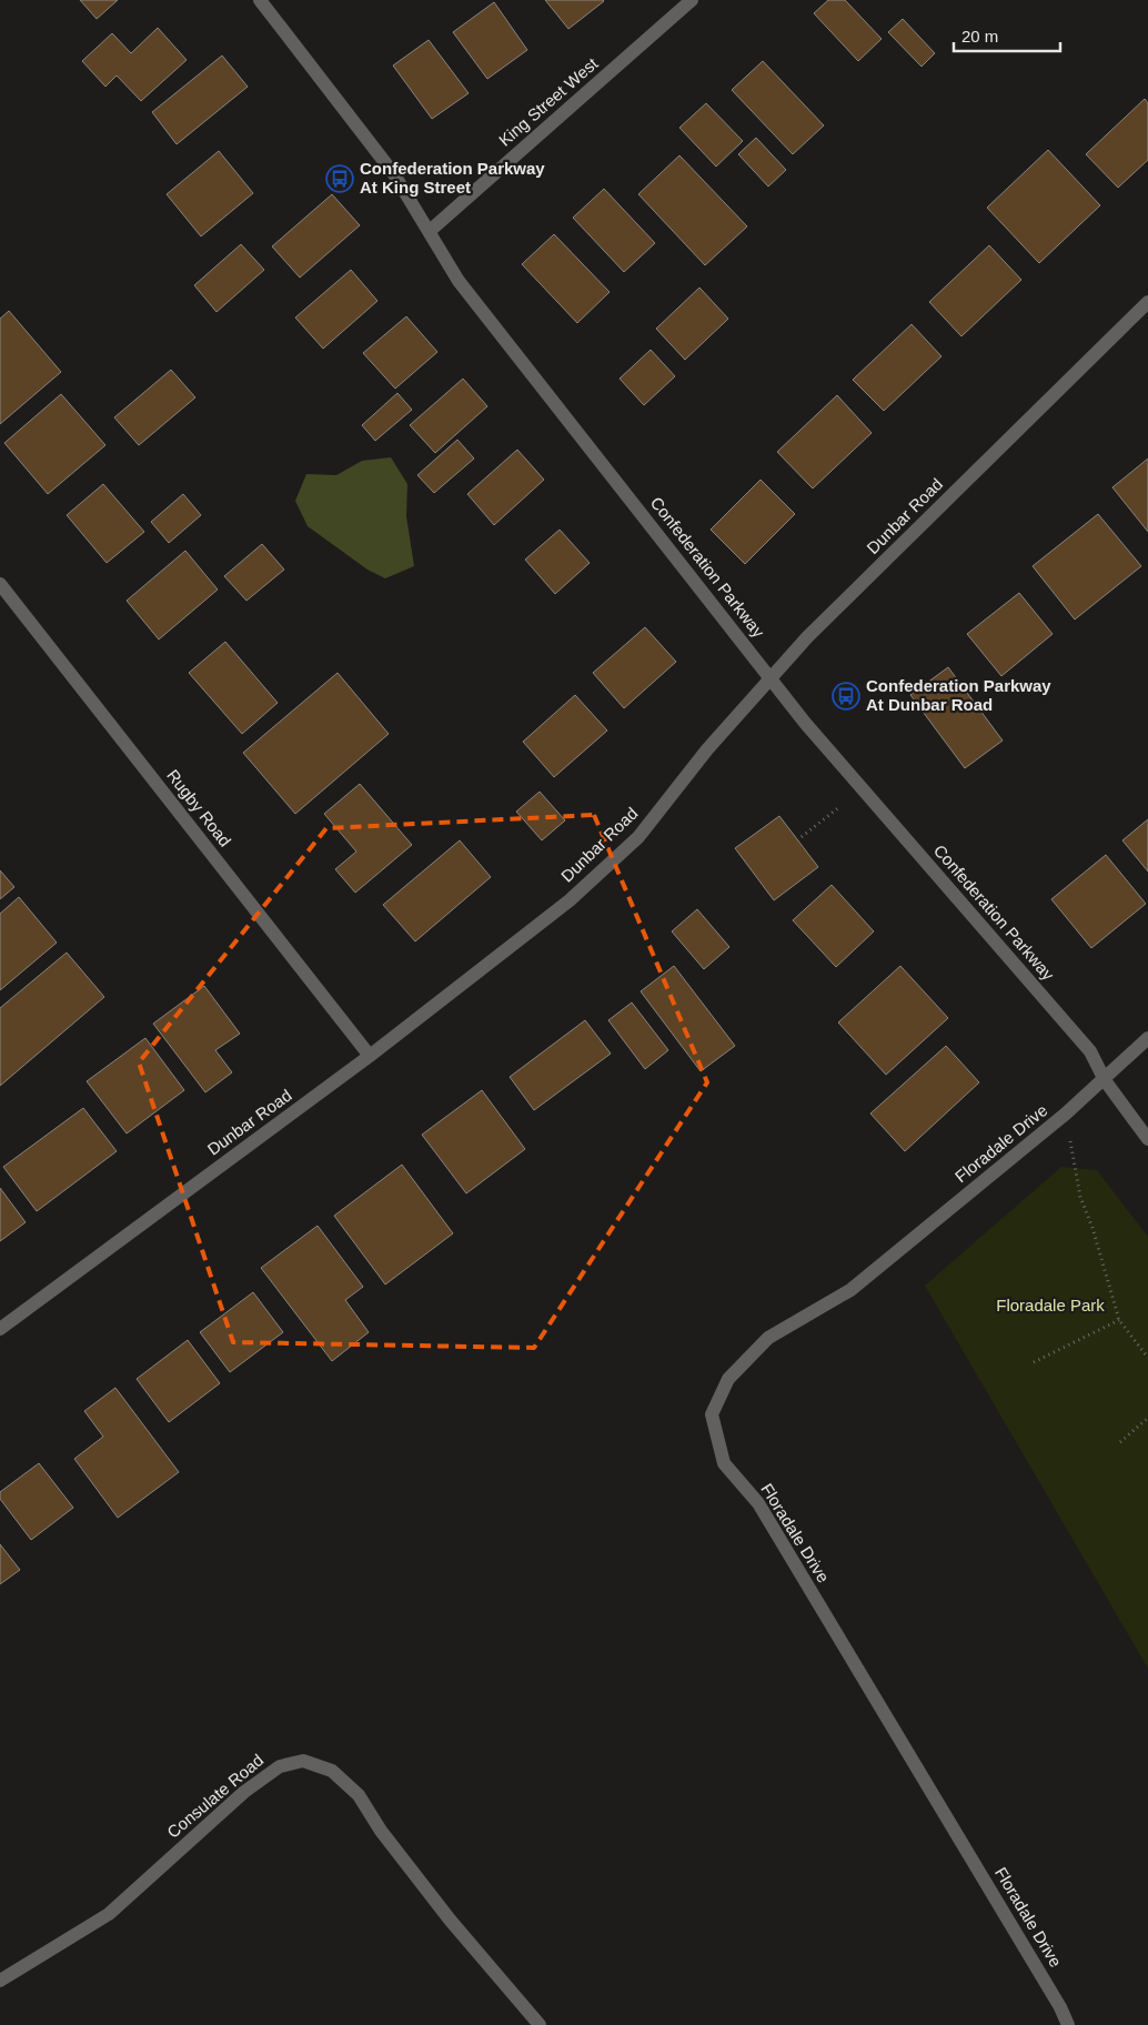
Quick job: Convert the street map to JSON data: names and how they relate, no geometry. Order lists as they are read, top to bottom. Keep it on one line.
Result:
{"streets":{"street":["King Street West","Dunbar Road","Confederation Parkway","Rugby Road","Floradale Drive","Consulate Road"]},"crossings":[["King Street West","Confederation Parkway"],["Dunbar Road","Confederation Parkway"],["Dunbar Road","Rugby Road"],["Confederation Parkway","Floradale Drive"]],"parks":["Floradale Park"],"places":{"bus stop":["Confederation Parkway At King Street","Confederation Parkway At Dunbar Road"]},"scale_bar":"20 m"}
